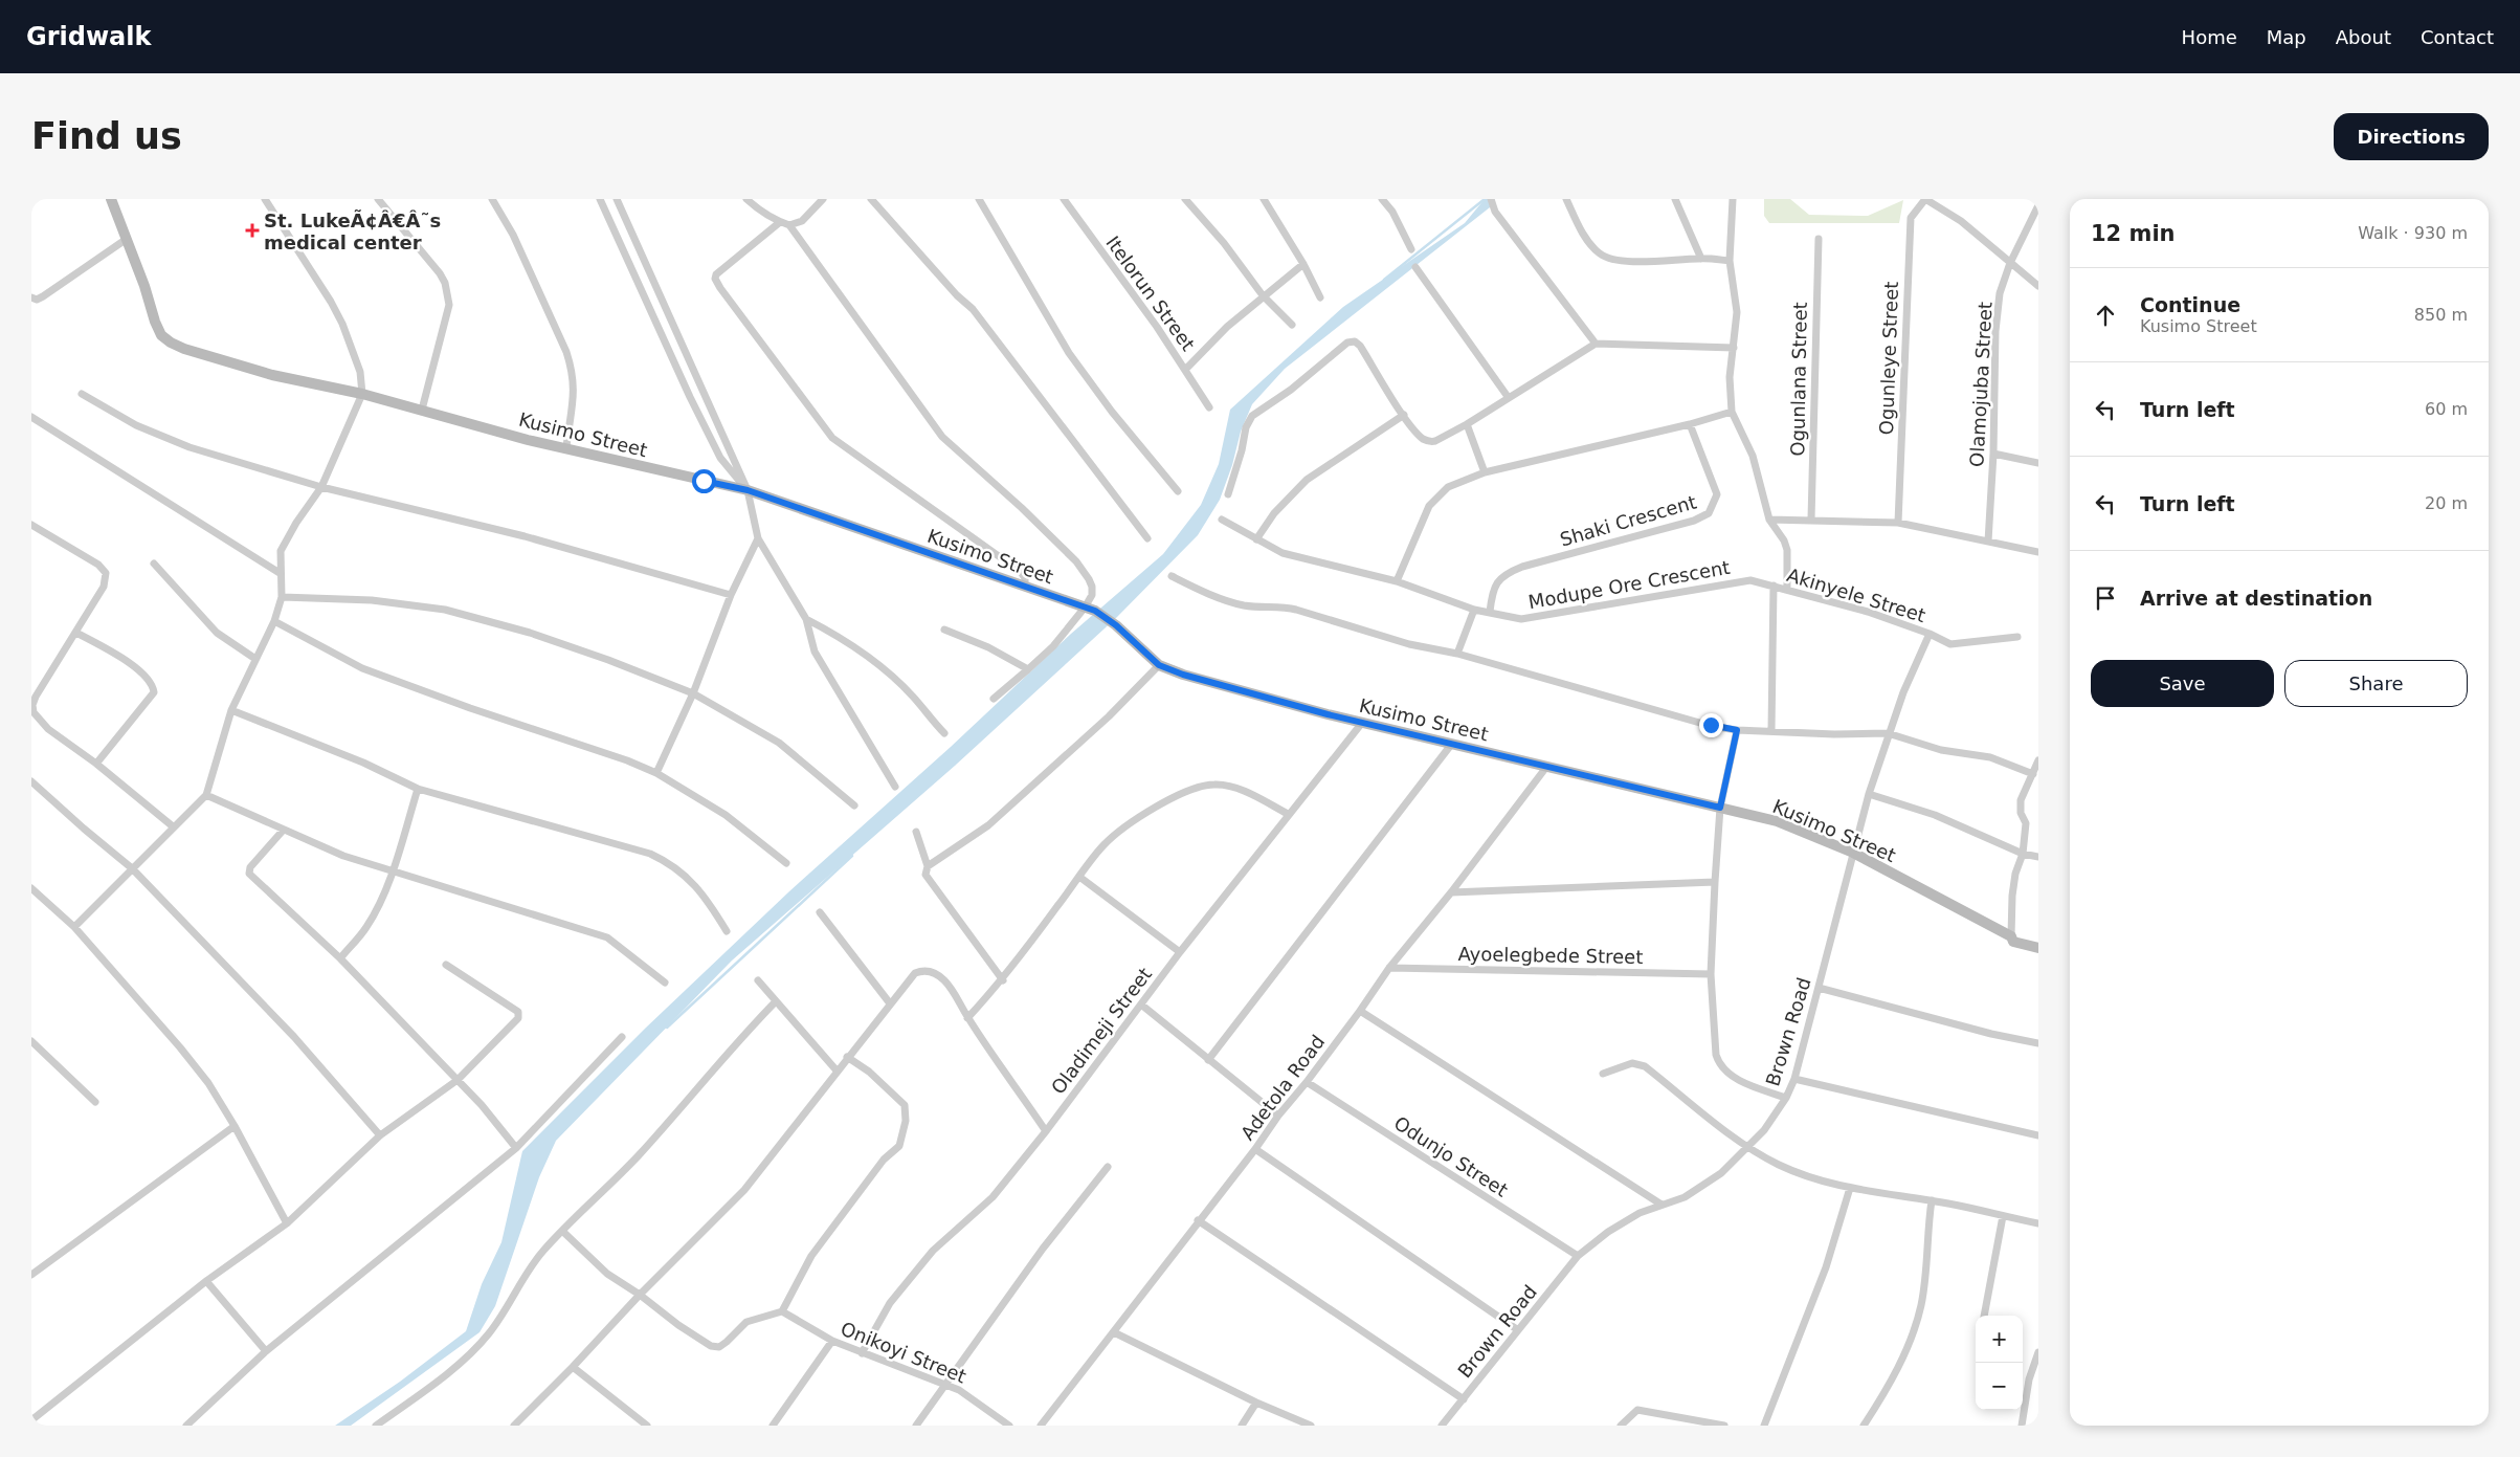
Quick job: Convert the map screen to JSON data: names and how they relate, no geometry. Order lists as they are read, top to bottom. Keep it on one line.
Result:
{"streets":{"street":["Itelorun Street","Ogunleye Street","Ogunlana Street","Olamojuba Street","Kusimo Street","Shaki Crescent","Modupe Ore Crescent","Akinyele Street","Ayoelegbede Street","Oladimeji Street","Brown Road","Adetola Road","Odunjo Street","Onikoyi Street"]},"crossings":[["Kusimo Street","Oladimeji Street"],["Kusimo Street","Brown Road"],["Kusimo Street","Adetola Road"],["Shaki Crescent","Modupe Ore Crescent"],["Modupe Ore Crescent","Akinyele Street"],["Akinyele Street","Brown Road"],["Ayoelegbede Street","Adetola Road"],["Oladimeji Street","Onikoyi Street"],["Brown Road","Odunjo Street"],["Adetola Road","Odunjo Street"]],"places":{"health":["St. LukeÃ¢Â€Â˜s medical center"]},"page":{"header":"Gridwalk","nav":["Home","Map","About","Contact"],"buttons":["Directions",["Save","Share"]],"title":"Find us","heading":["12 min","Walk · 930 m"],"list":[["Continue","Kusimo Street","850 m"],["Turn left","60 m"],["Turn left","20 m"],"Arrive at destination"],"map_buttons":["+","−"]}}
